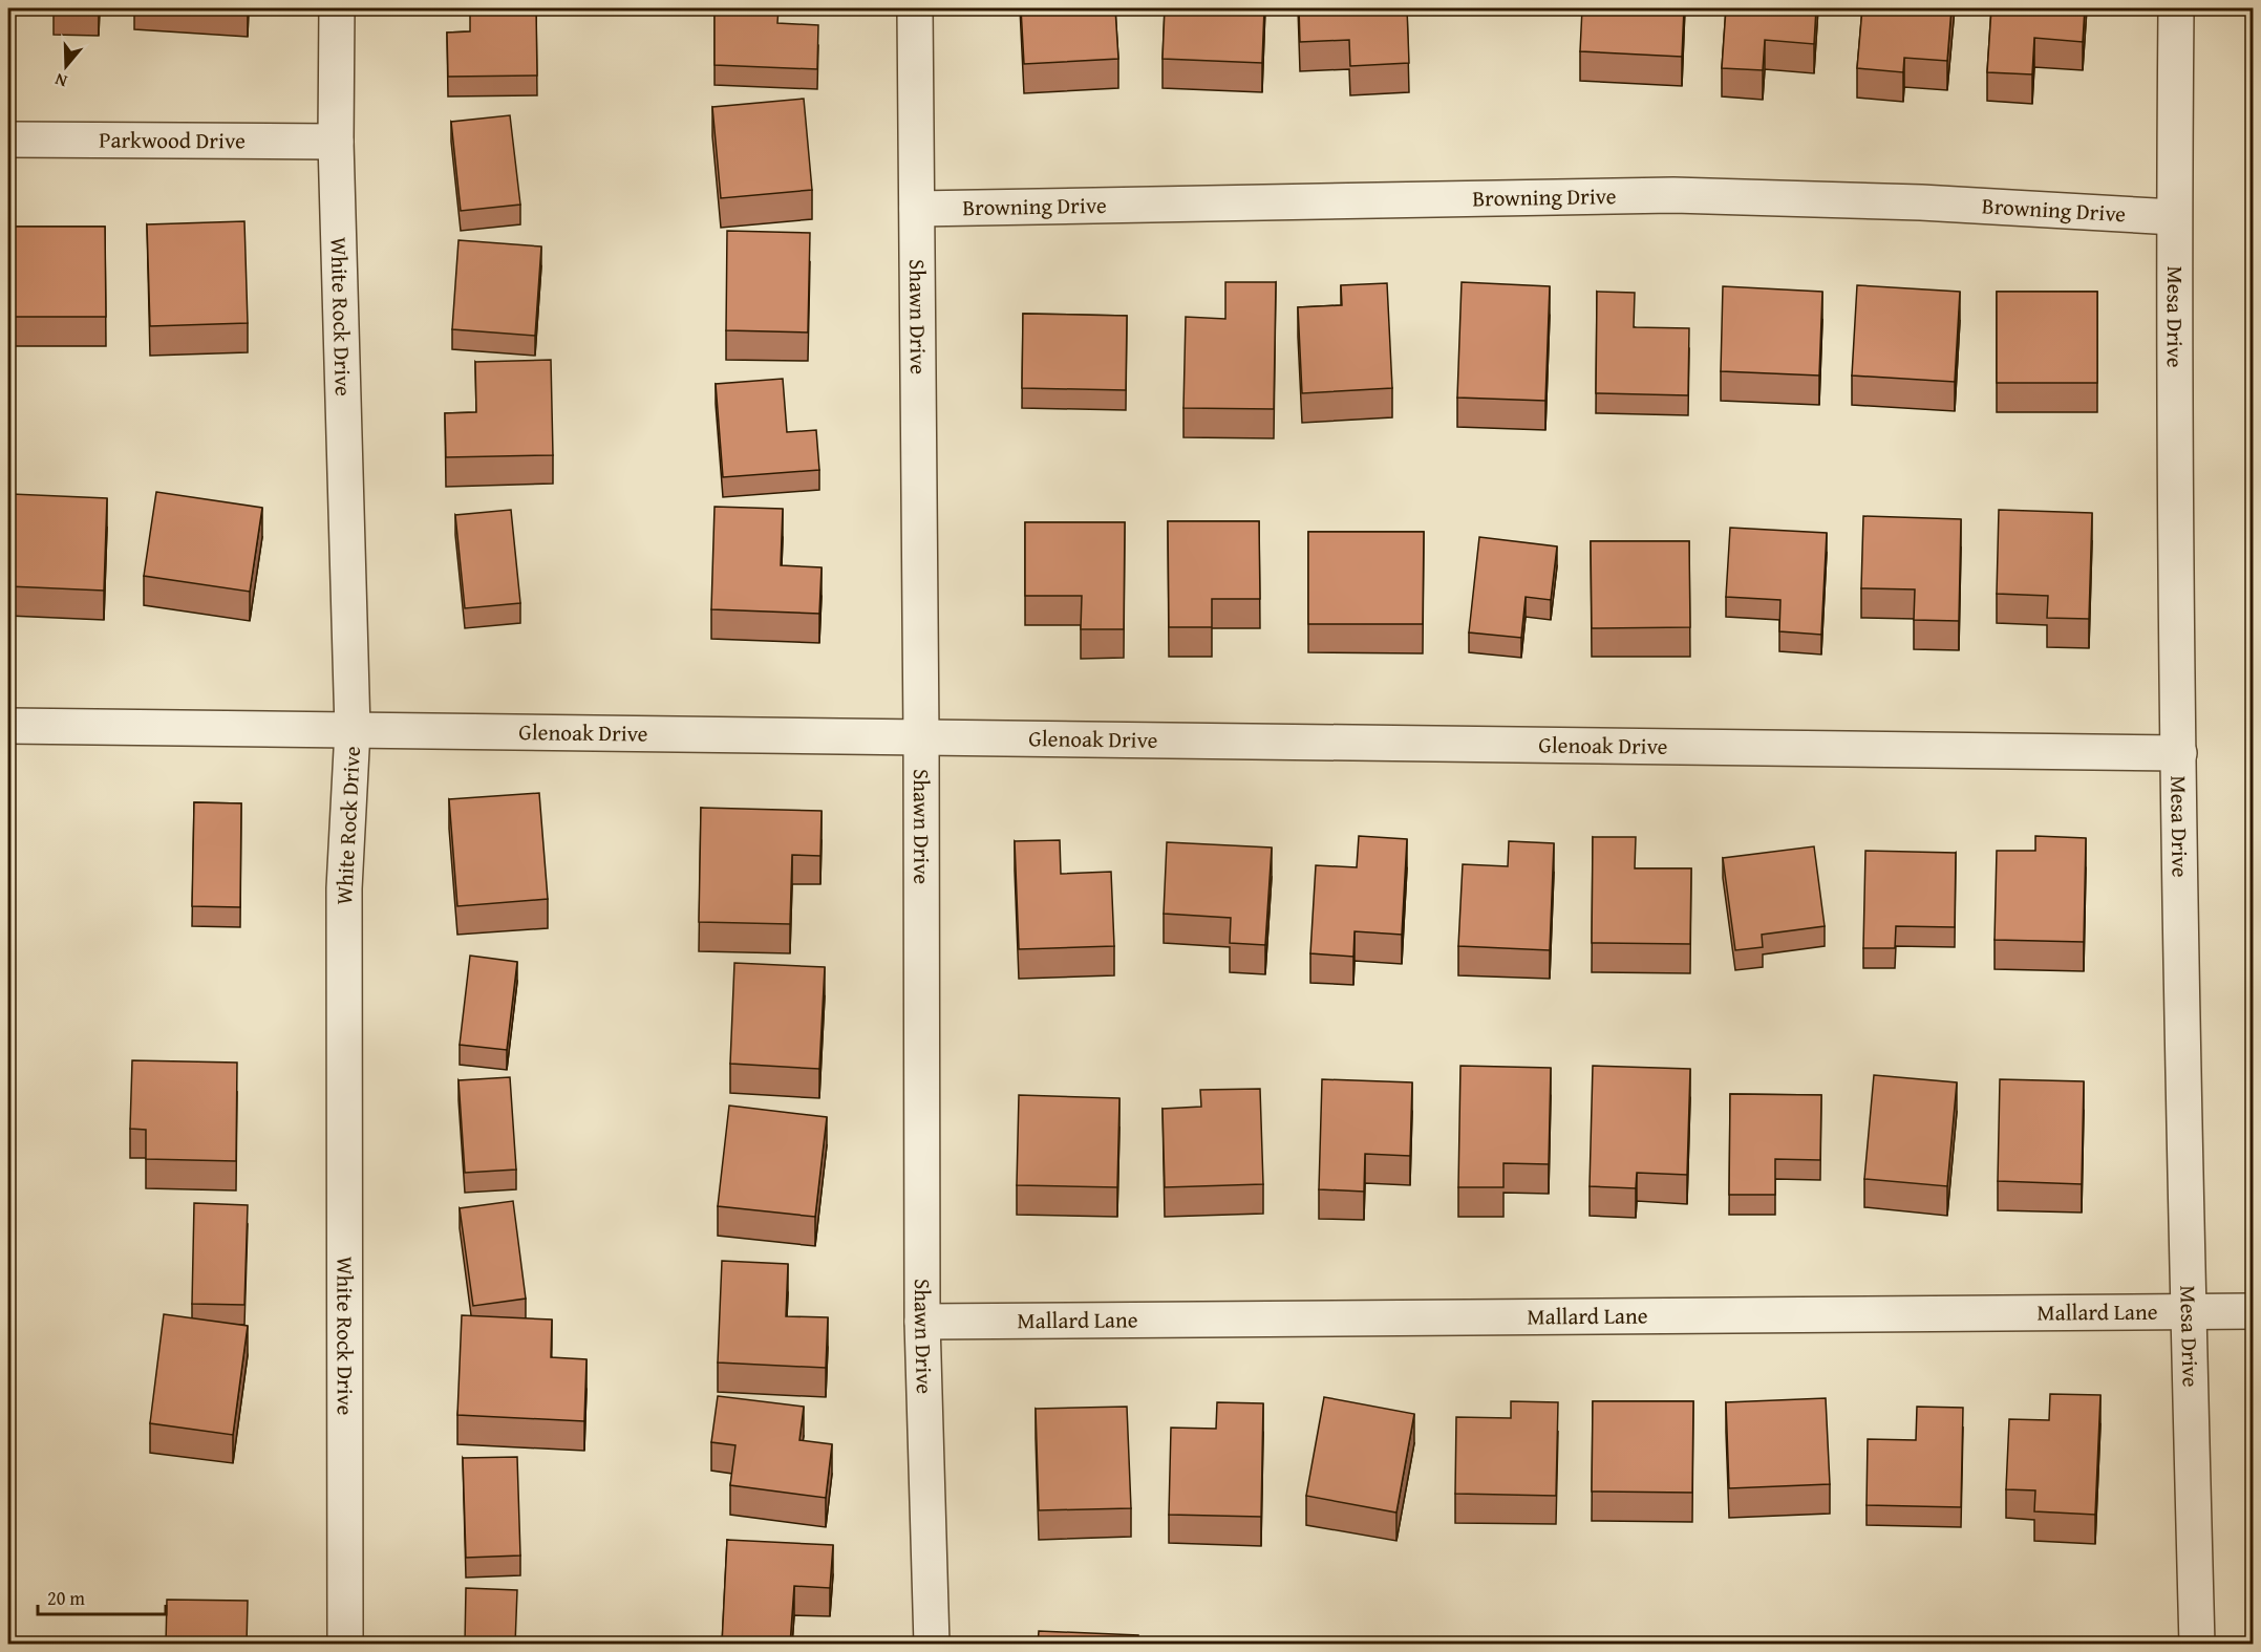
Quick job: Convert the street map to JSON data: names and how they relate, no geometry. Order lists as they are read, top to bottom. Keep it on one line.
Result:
{"streets":{"street":["Parkwood Drive","Browning Drive","White Rock Drive","Shawn Drive","Mesa Drive","Glenoak Drive","Mallard Lane"]},"crossings":[["Parkwood Drive","White Rock Drive"],["Browning Drive","Shawn Drive"],["Browning Drive","Mesa Drive"],["White Rock Drive","Glenoak Drive"],["Shawn Drive","Glenoak Drive"],["Shawn Drive","Mallard Lane"],["Mesa Drive","Glenoak Drive"],["Mesa Drive","Mallard Lane"]],"scale_bar":"20 m","north":"bottom"}
